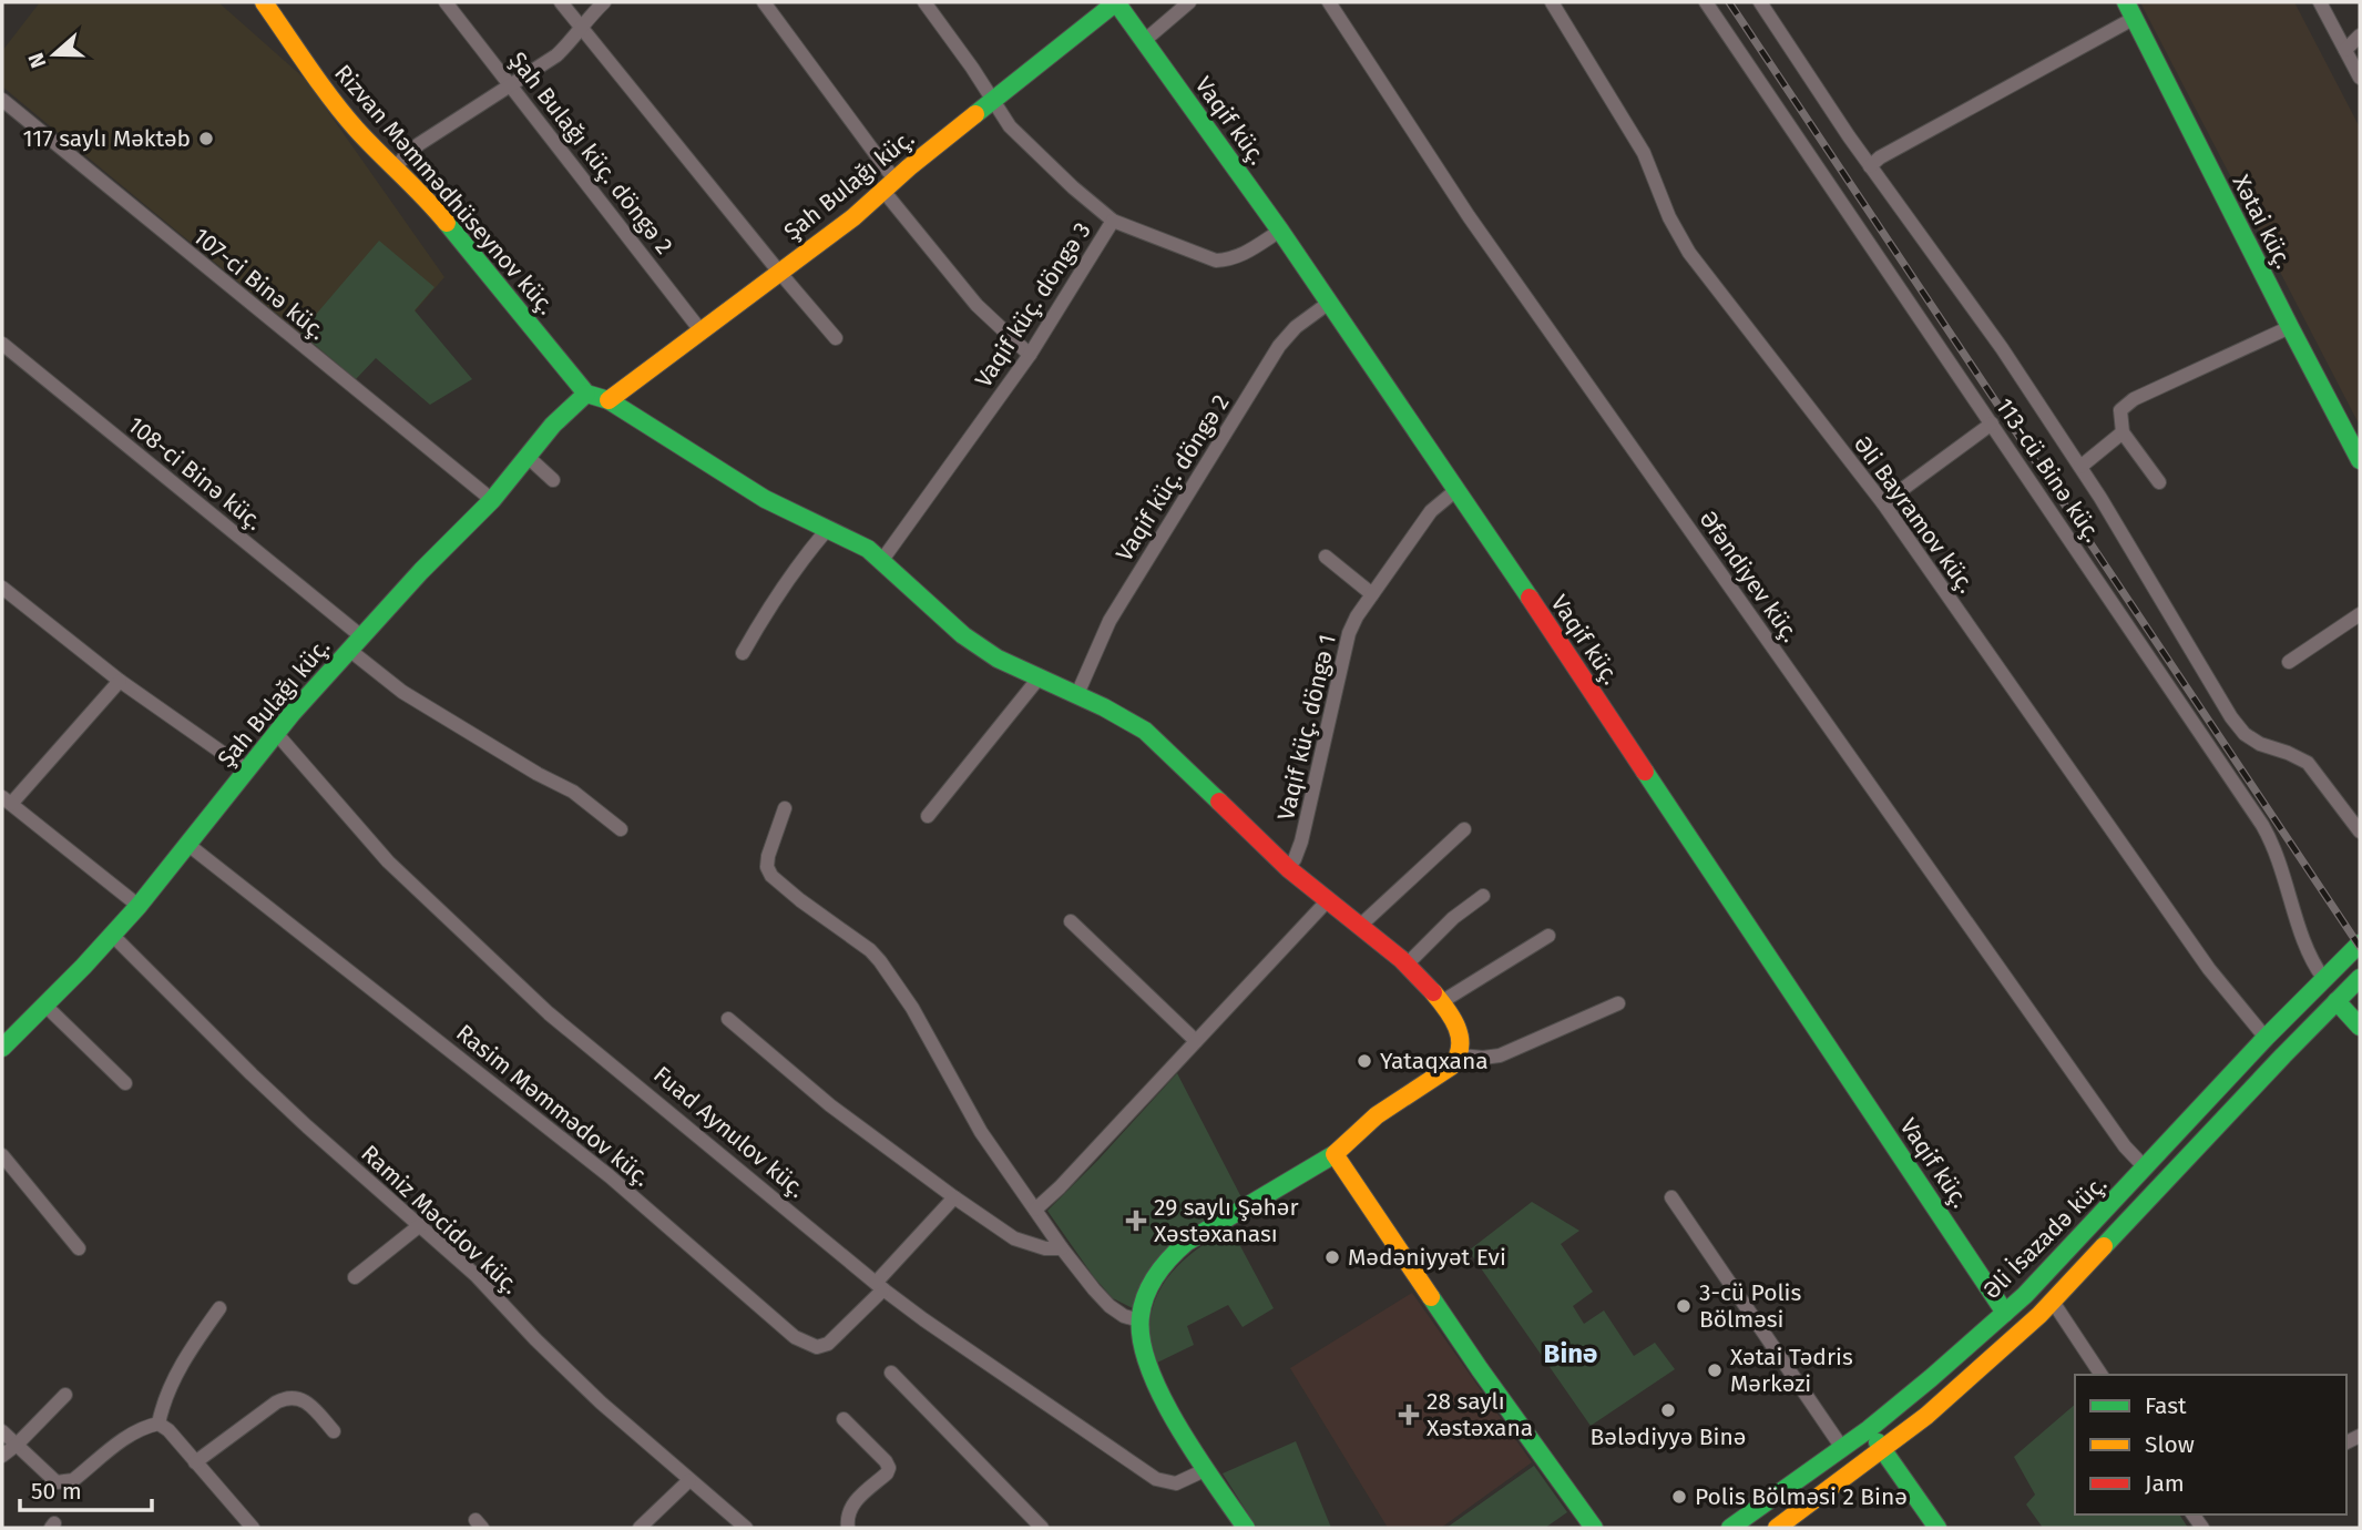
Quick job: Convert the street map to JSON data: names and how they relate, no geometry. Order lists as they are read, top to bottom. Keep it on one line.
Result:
{"streets":{"street":["Vaqif küç.","Şah Bulağı küç. döngə 2","Şah Bulağı küç.","Rizvan Məmmədhüseynov küç.","Xətai küç.","107-ci Binə küç.","Vaqif küç. döngə 3","113-cü Binə küç.","108-ci Binə küç.","Vaqif küç. döngə 2","Əli Bayramov küç.","Əfəndiyev küç.","Vaqif küç. döngə 1","Rasim Məmmədov küç.","Fuad Aynulov küç.","Ramiz Məcidov küç.","Əli İsazadə küç."]},"crossings":[["Vaqif küç.","Şah Bulağı küç."],["Vaqif küç.","Vaqif küç. döngə 3"],["Vaqif küç.","Vaqif küç. döngə 2"],["Vaqif küç.","Vaqif küç. döngə 1"],["Vaqif küç.","Əli İsazadə küç."],["Şah Bulağı küç. döngə 2","Şah Bulağı küç."],["Şah Bulağı küç.","Rizvan Məmmədhüseynov küç."],["Şah Bulağı küç.","107-ci Binə küç."],["Şah Bulağı küç.","108-ci Binə küç."],["Şah Bulağı küç.","Rasim Məmmədov küç."],["Şah Bulağı küç.","Fuad Aynulov küç."],["Şah Bulağı küç.","Ramiz Məcidov küç."],["113-cü Binə küç.","Əli İsazadə küç."],["Əli Bayramov küç.","Əli İsazadə küç."],["Əfəndiyev küç.","Əli İsazadə küç."],["Rasim Məmmədov küç.","Fuad Aynulov küç."]],"districts":["Binə"],"places":{"other":["117 saylı Məktəb","Yataqxana","Mədəniyyət Evi","3-cü Polis Bölməsi","Xətai Tədris Mərkəzi","Bələdiyyə Binə","Polis Bölməsi 2 Binə"],"health":["29 saylı Şəhər Xəstəxanası","28 saylı Xəstəxana"]},"legend":["Fast","Slow","Jam"],"scale_bar":"50 m","north":"left"}
